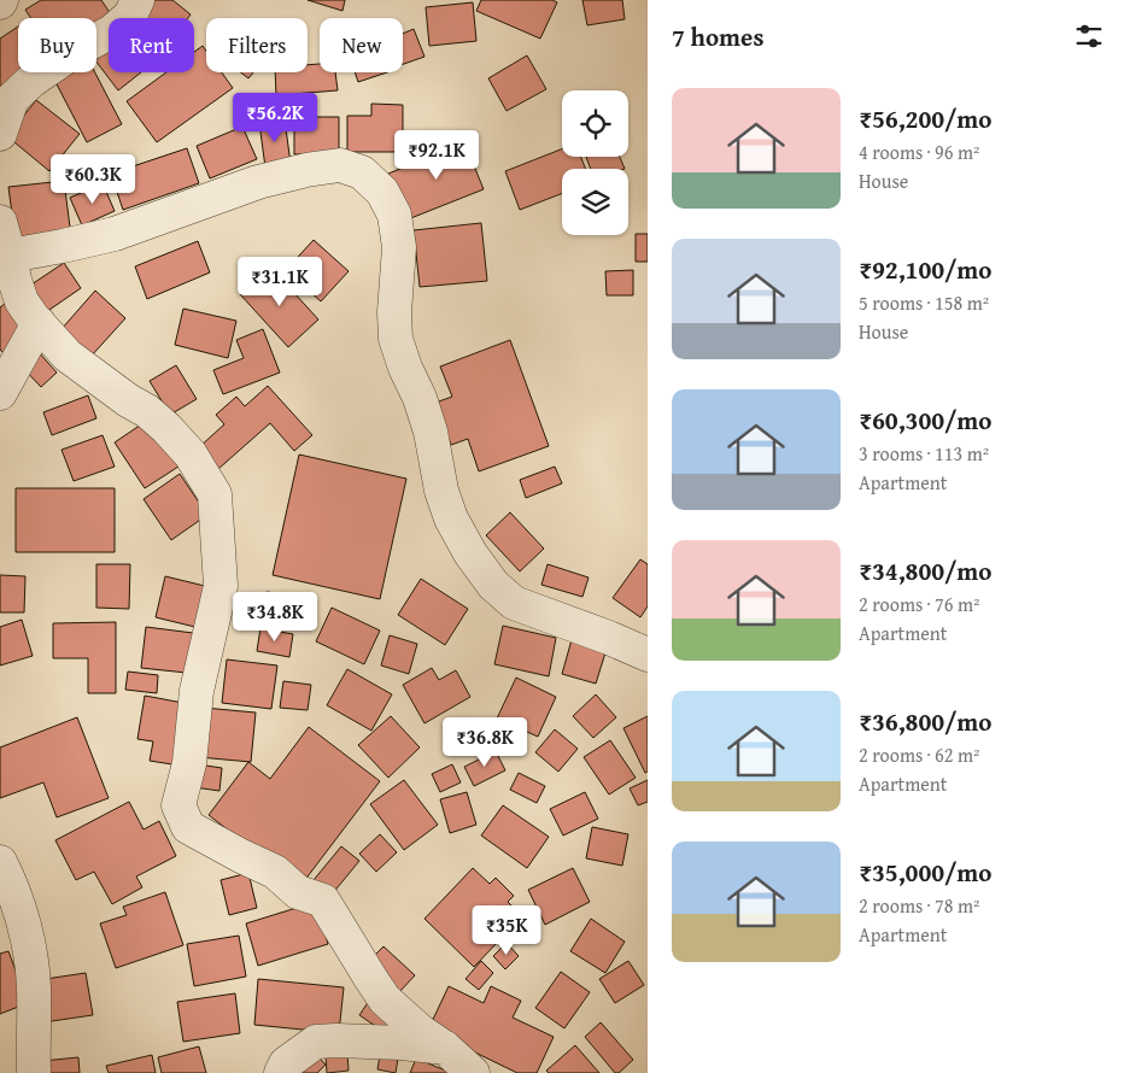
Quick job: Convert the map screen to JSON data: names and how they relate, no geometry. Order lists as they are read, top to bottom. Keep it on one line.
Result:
{"page":{"heading":"7 homes","chip":["Buy","Rent","Filters","New"],"list":[{"name":"₹56,200/mo","note":"4 rooms · 96 m² · House"},{"name":"₹92,100/mo","note":"5 rooms · 158 m² · House"},{"name":"₹60,300/mo","note":"3 rooms · 113 m² · Apartment"},{"name":"₹34,800/mo","note":"2 rooms · 76 m² · Apartment"},{"name":"₹36,800/mo","note":"2 rooms · 62 m² · Apartment"},{"name":"₹35,000/mo","note":"2 rooms · 78 m² · Apartment"}],"price":["₹56.2K","₹92.1K","₹60.3K","₹31.1K","₹34.8K","₹36.8K","₹35K"]}}
